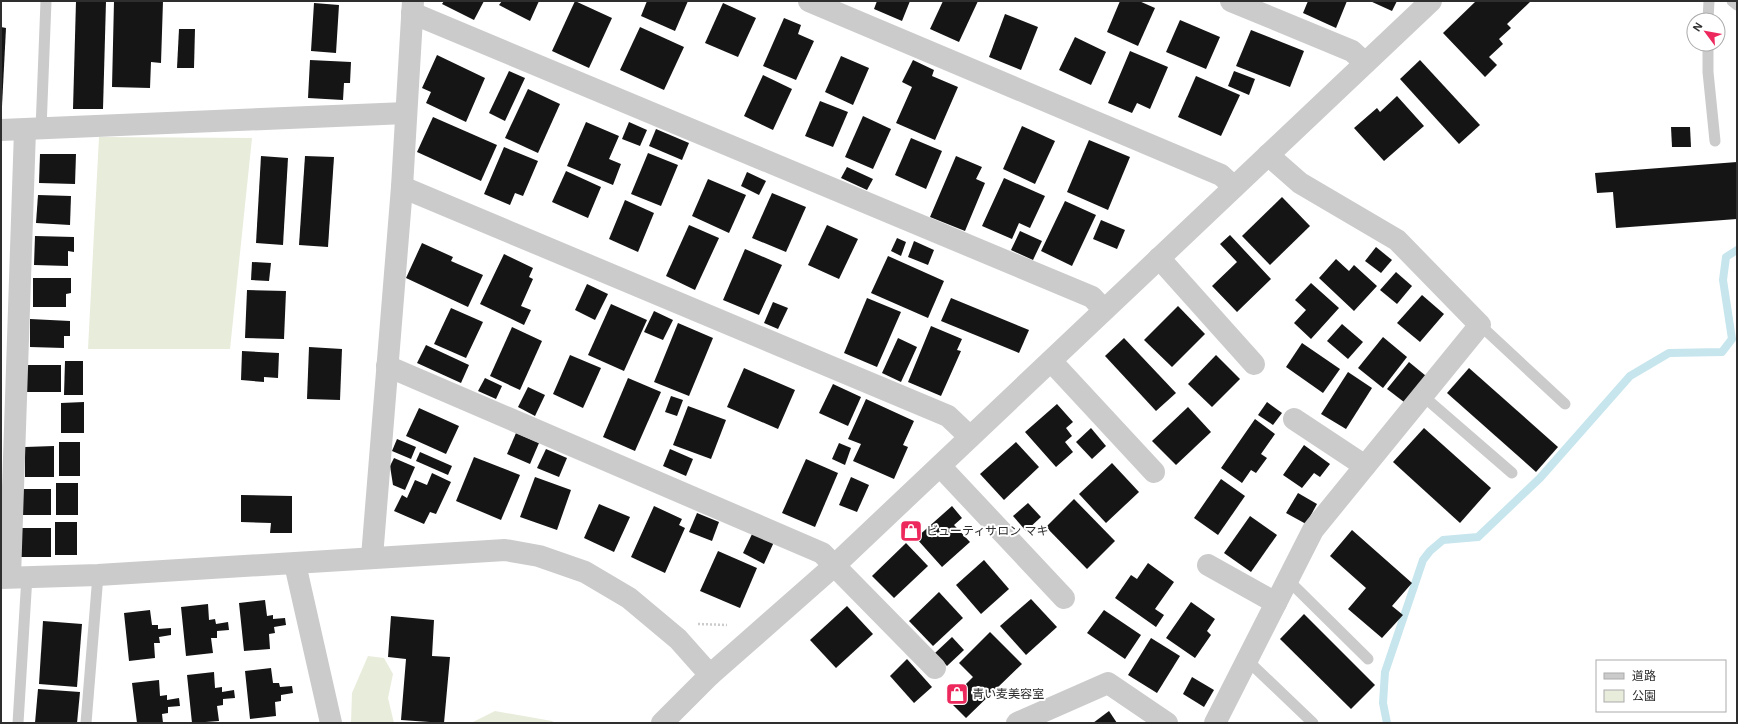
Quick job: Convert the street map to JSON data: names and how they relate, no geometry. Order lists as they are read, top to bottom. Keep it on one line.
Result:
{"places":{"shop":["ビューティサロン マキ","青い麦美容室"]},"legend":["道路","公園"],"north":"top left"}
